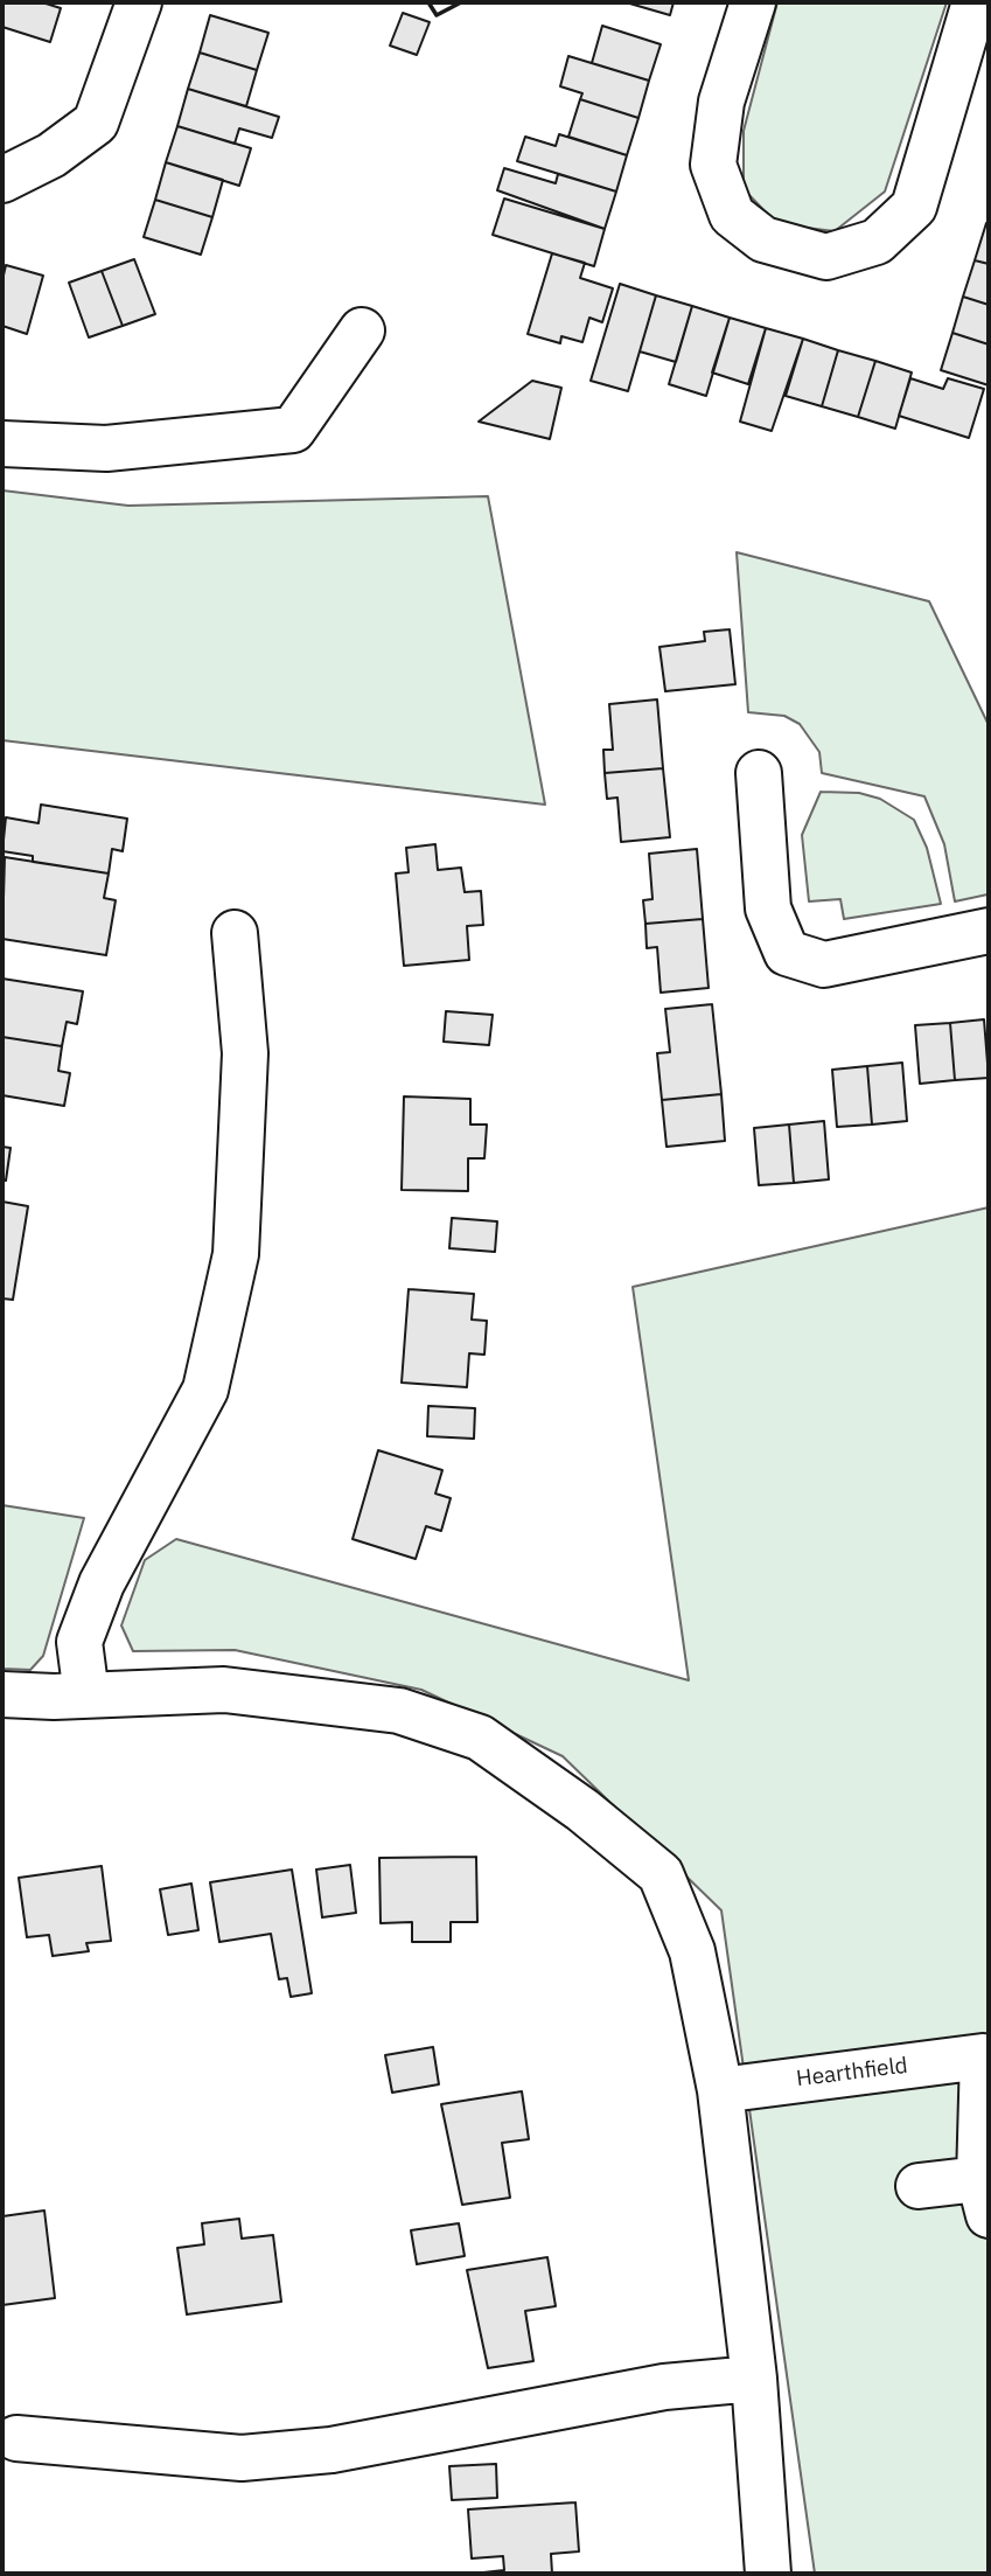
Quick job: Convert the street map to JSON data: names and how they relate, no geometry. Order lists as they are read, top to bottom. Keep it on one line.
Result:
{"streets":{"street":["Hearthfield"]}}
